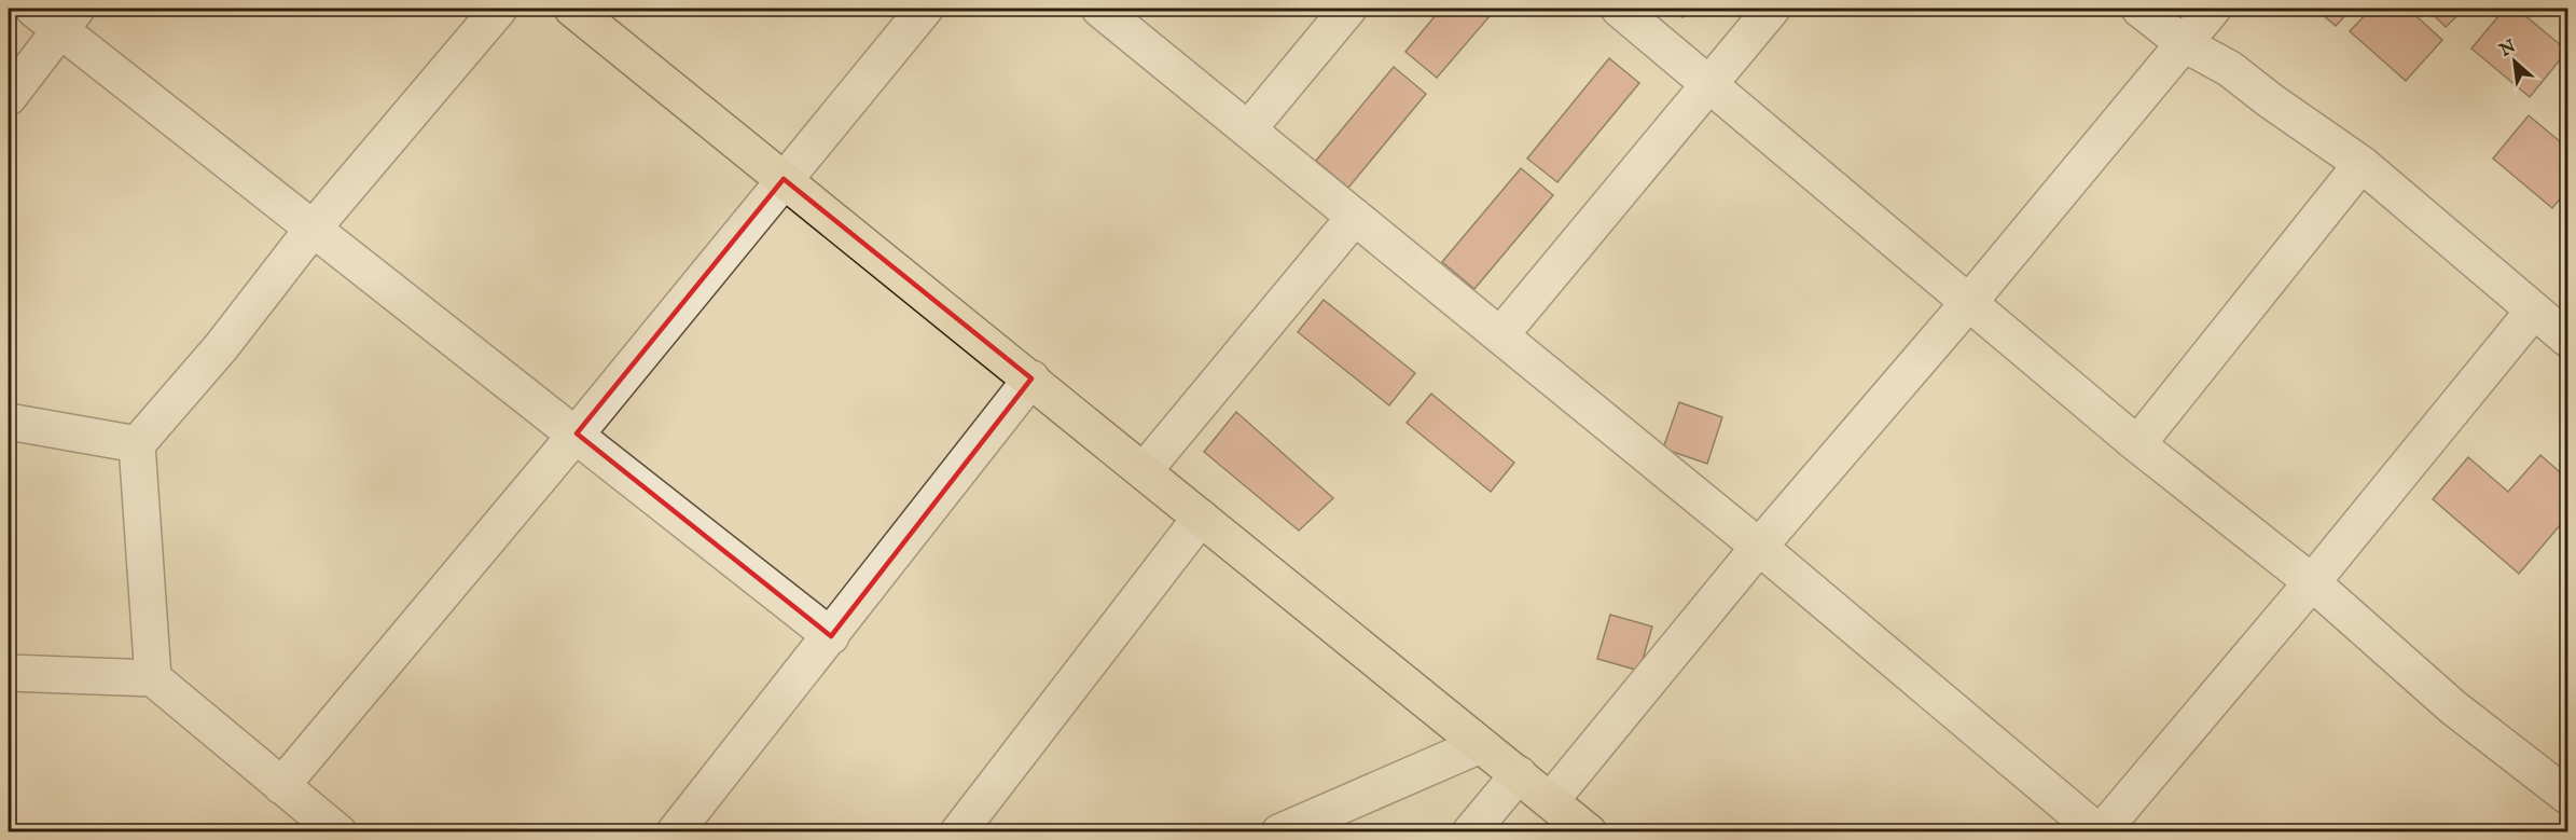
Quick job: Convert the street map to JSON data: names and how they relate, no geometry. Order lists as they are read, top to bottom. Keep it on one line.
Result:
{"north":"top left"}
